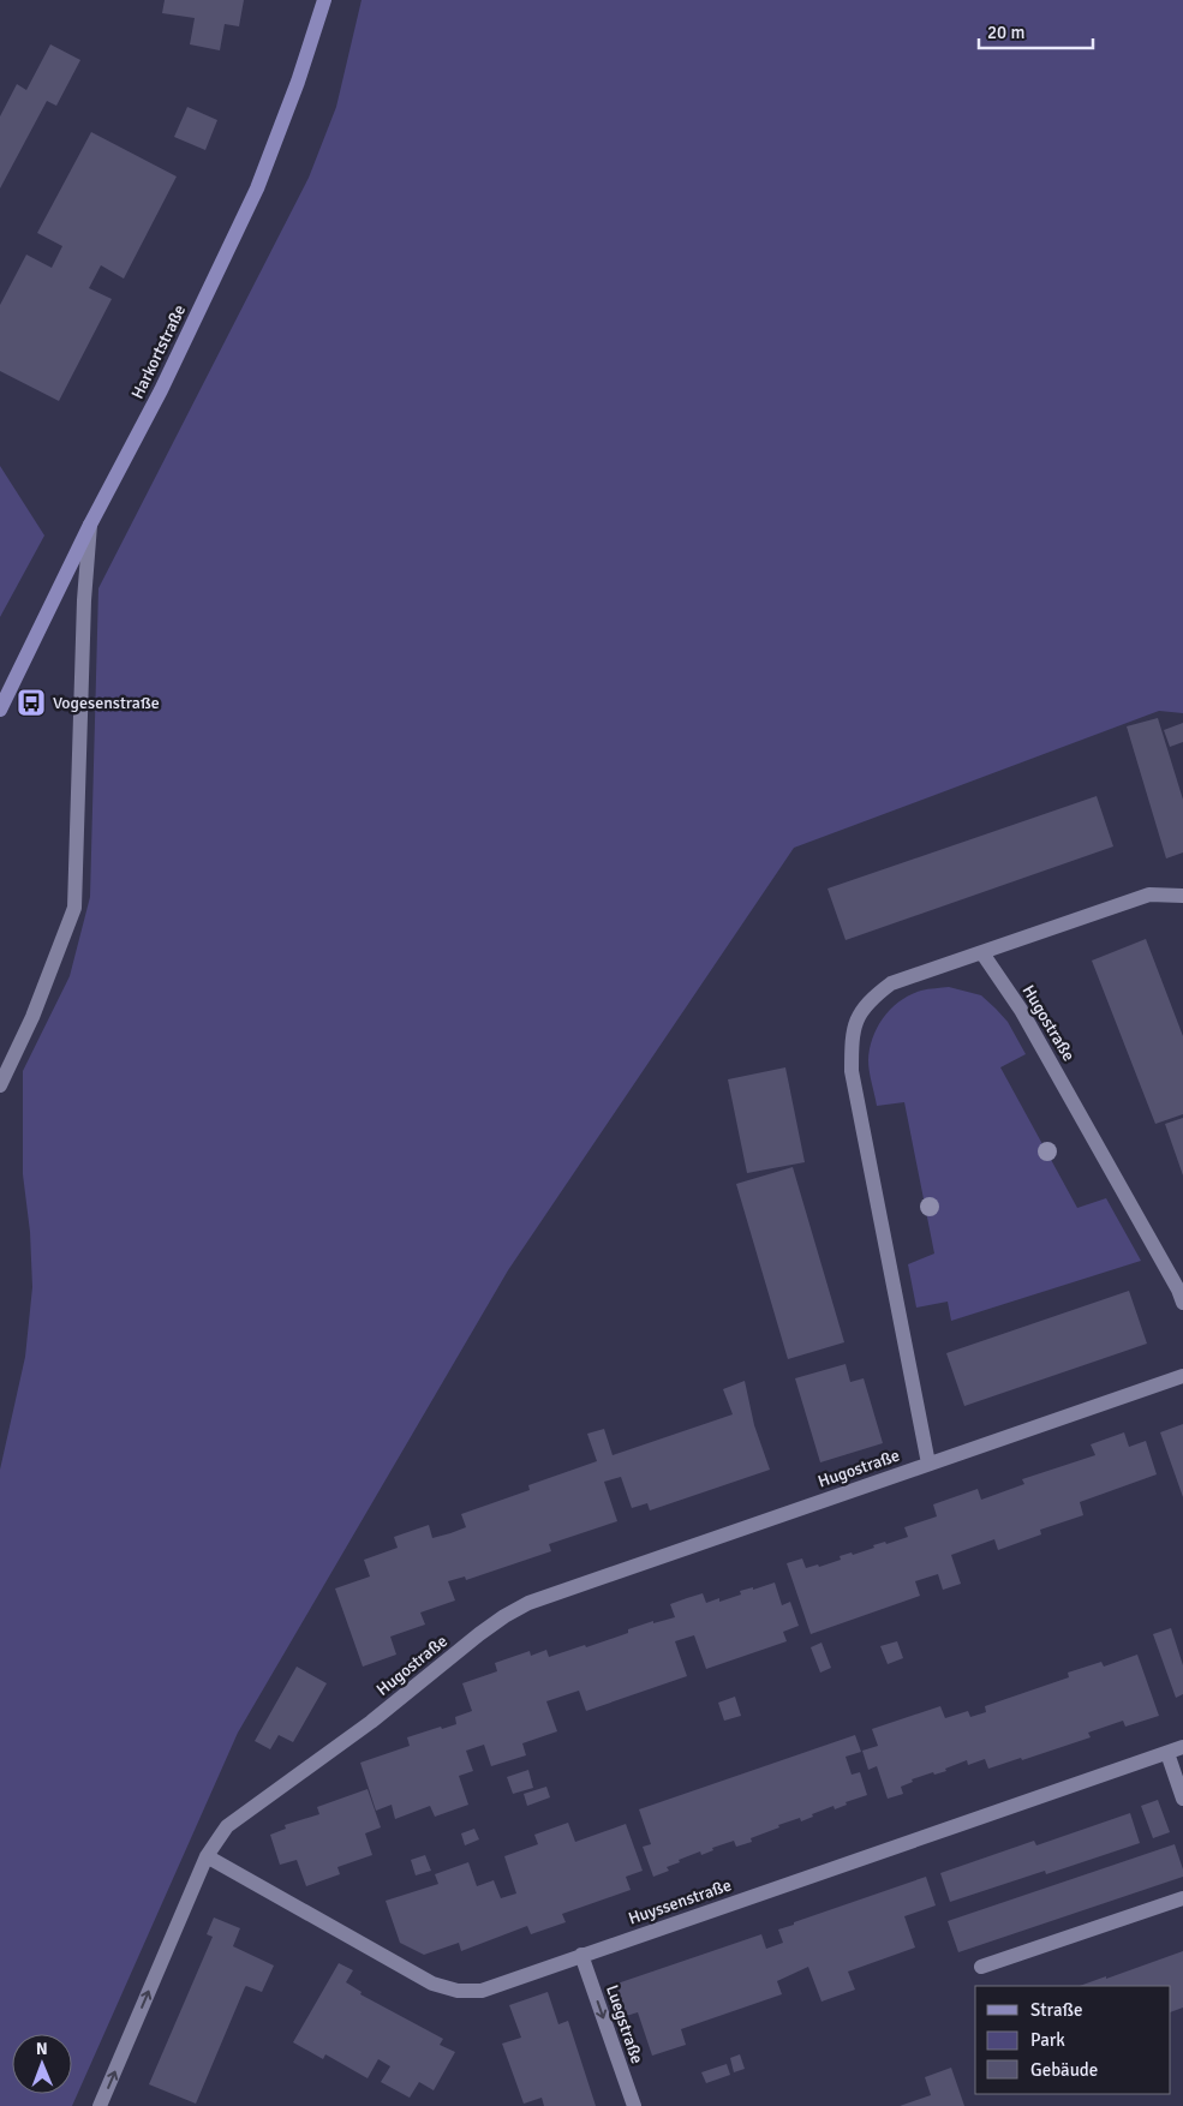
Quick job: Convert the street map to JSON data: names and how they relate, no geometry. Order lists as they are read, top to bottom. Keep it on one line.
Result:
{"streets":{"street":["Harkortstraße","Hugostraße","Huyssenstraße","Luegstraße"]},"crossings":[["Hugostraße","Huyssenstraße"],["Huyssenstraße","Luegstraße"]],"one_way":["Luegstraße"],"places":{"bus stop":["Vogesenstraße"]},"legend":["Straße","Park","Gebäude"],"scale_bar":"20 m","north":"top"}
